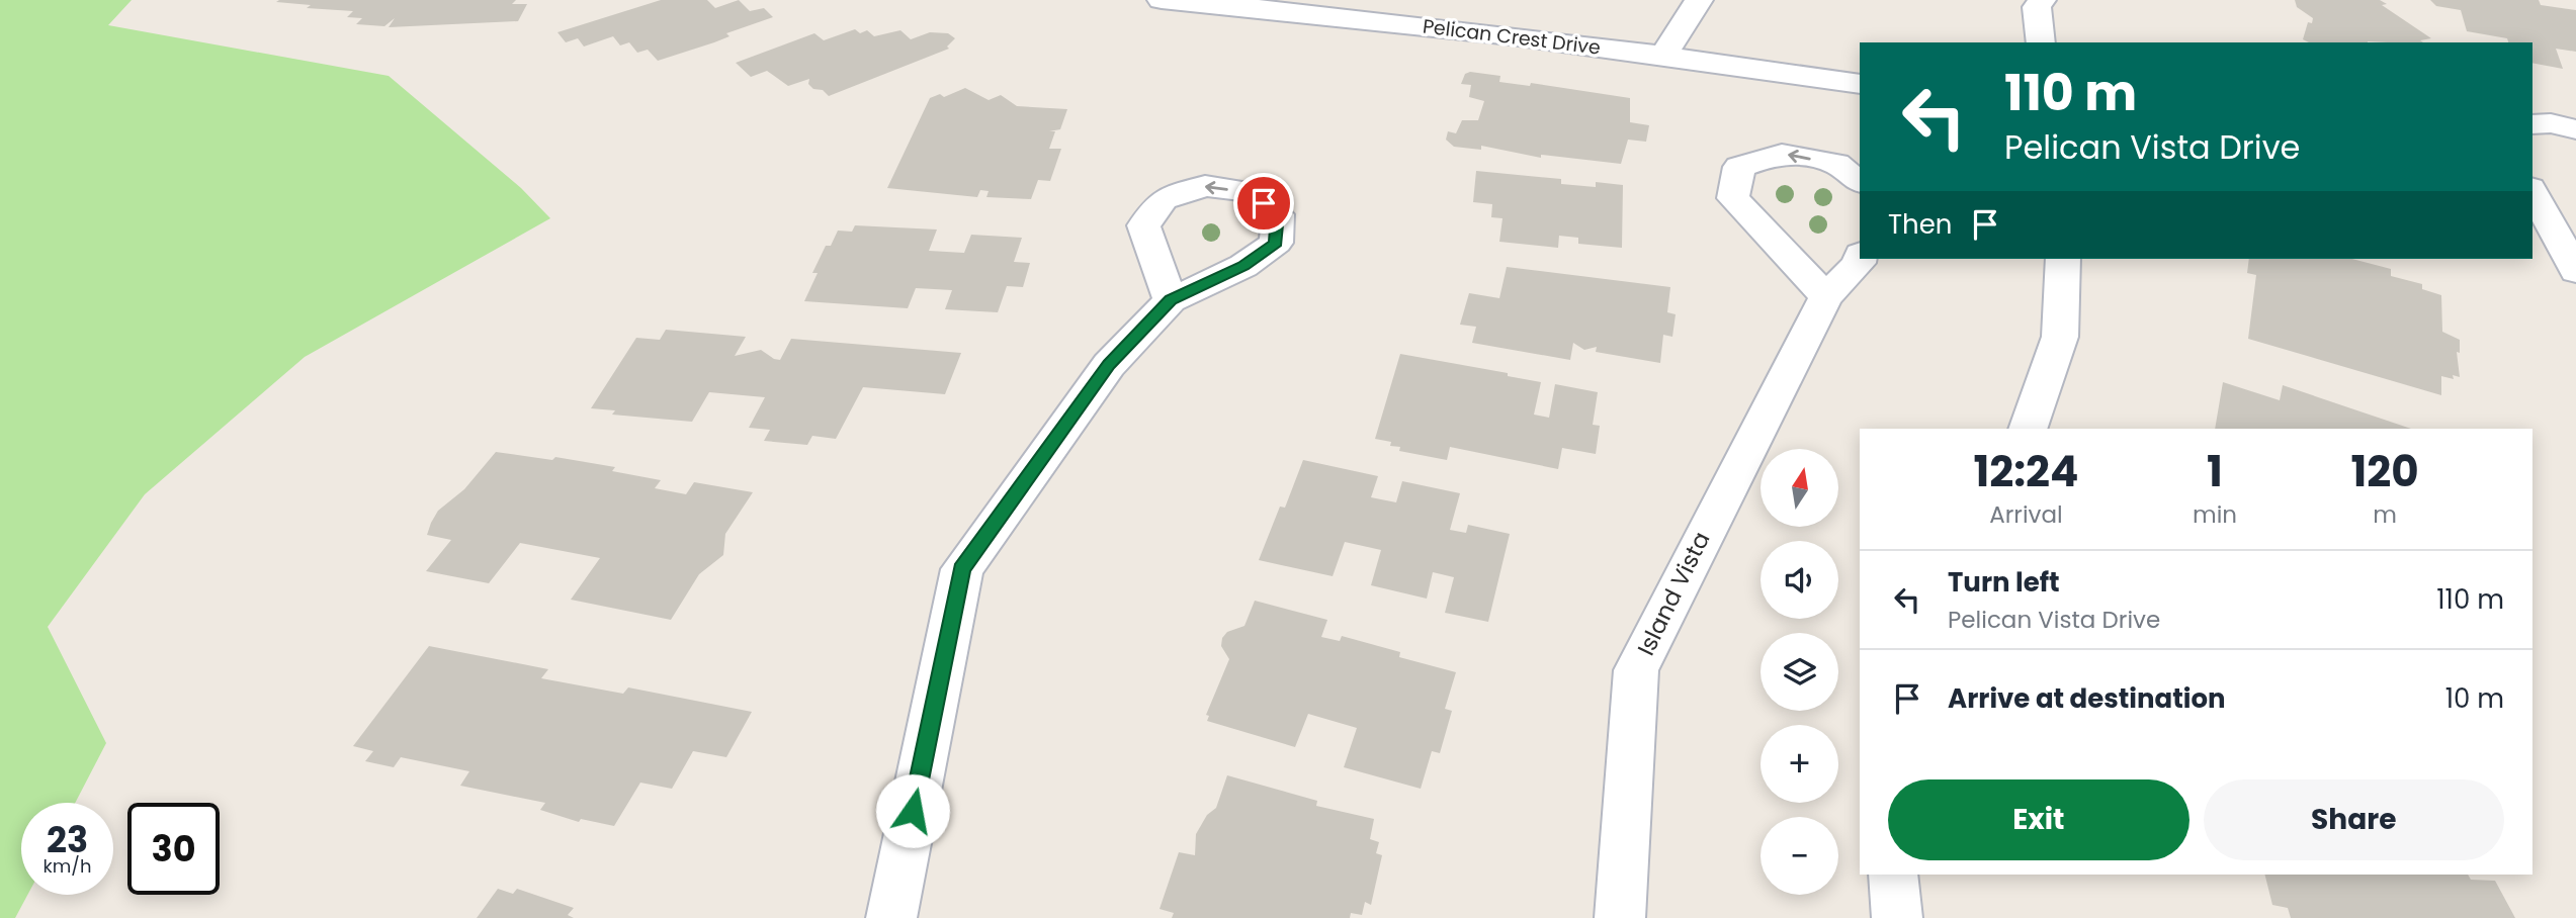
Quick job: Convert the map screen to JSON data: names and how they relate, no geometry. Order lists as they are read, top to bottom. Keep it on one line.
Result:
{"streets":{"street":["Pelican Crest Drive","Island Vista"]},"north":"top","page":{"turn":["110 m","Pelican Vista Drive"],"then":"Then","eta":["12:24","Arrival","1","min","120","m"],"map_buttons":["+","−"],"list":[{"name":"Turn left","note":"Pelican Vista Drive","value":"110 m"},{"name":"Arrive at destination","value":"10 m"}],"buttons":["Exit","Share"],"speed":"23 km/h","limit":"30"}}
